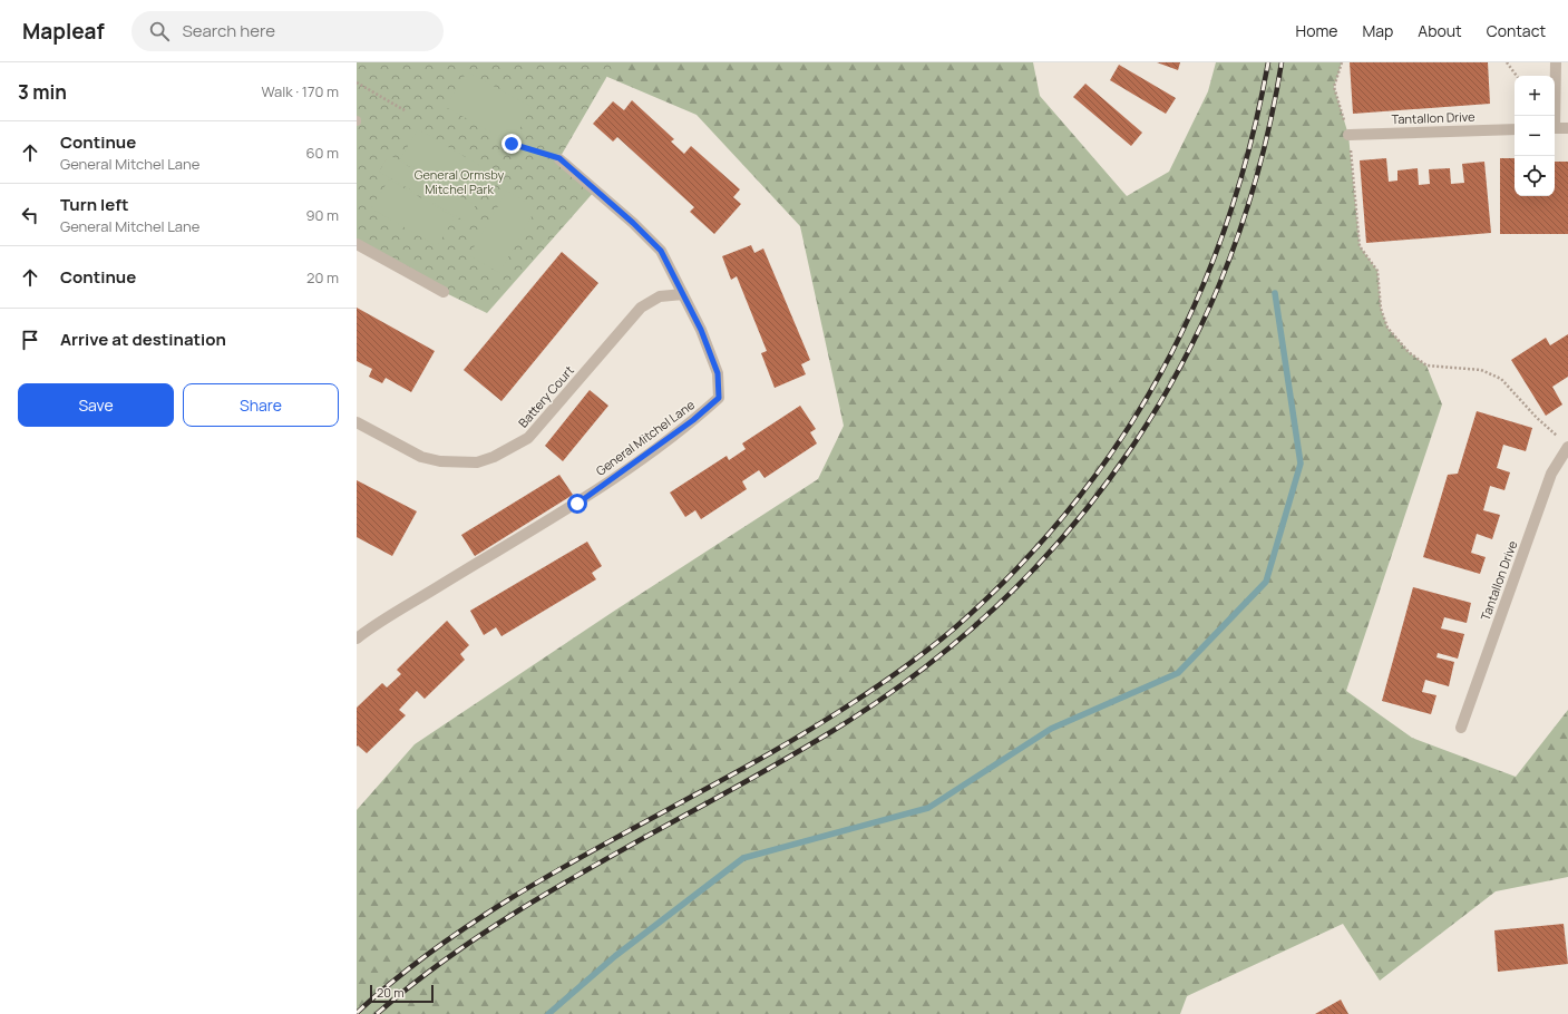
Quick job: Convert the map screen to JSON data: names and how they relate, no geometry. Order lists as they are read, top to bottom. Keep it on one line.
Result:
{"streets":{"street":["Tantallon Drive","Battery Court","General Mitchel Lane"]},"crossings":[["Battery Court","General Mitchel Lane"]],"parks":["General Ormsby Mitchel Park"],"scale_bar":"20 m","page":{"header":"Mapleaf","search":"Search here","nav":["Home","Map","About","Contact"],"heading":["3 min","Walk · 170 m"],"map_buttons":["+","−"],"list":[["Continue","General Mitchel Lane","60 m"],["Turn left","General Mitchel Lane","90 m"],["Continue","20 m"],"Arrive at destination"],"buttons":["Save","Share"],"scale":"20 m"}}
